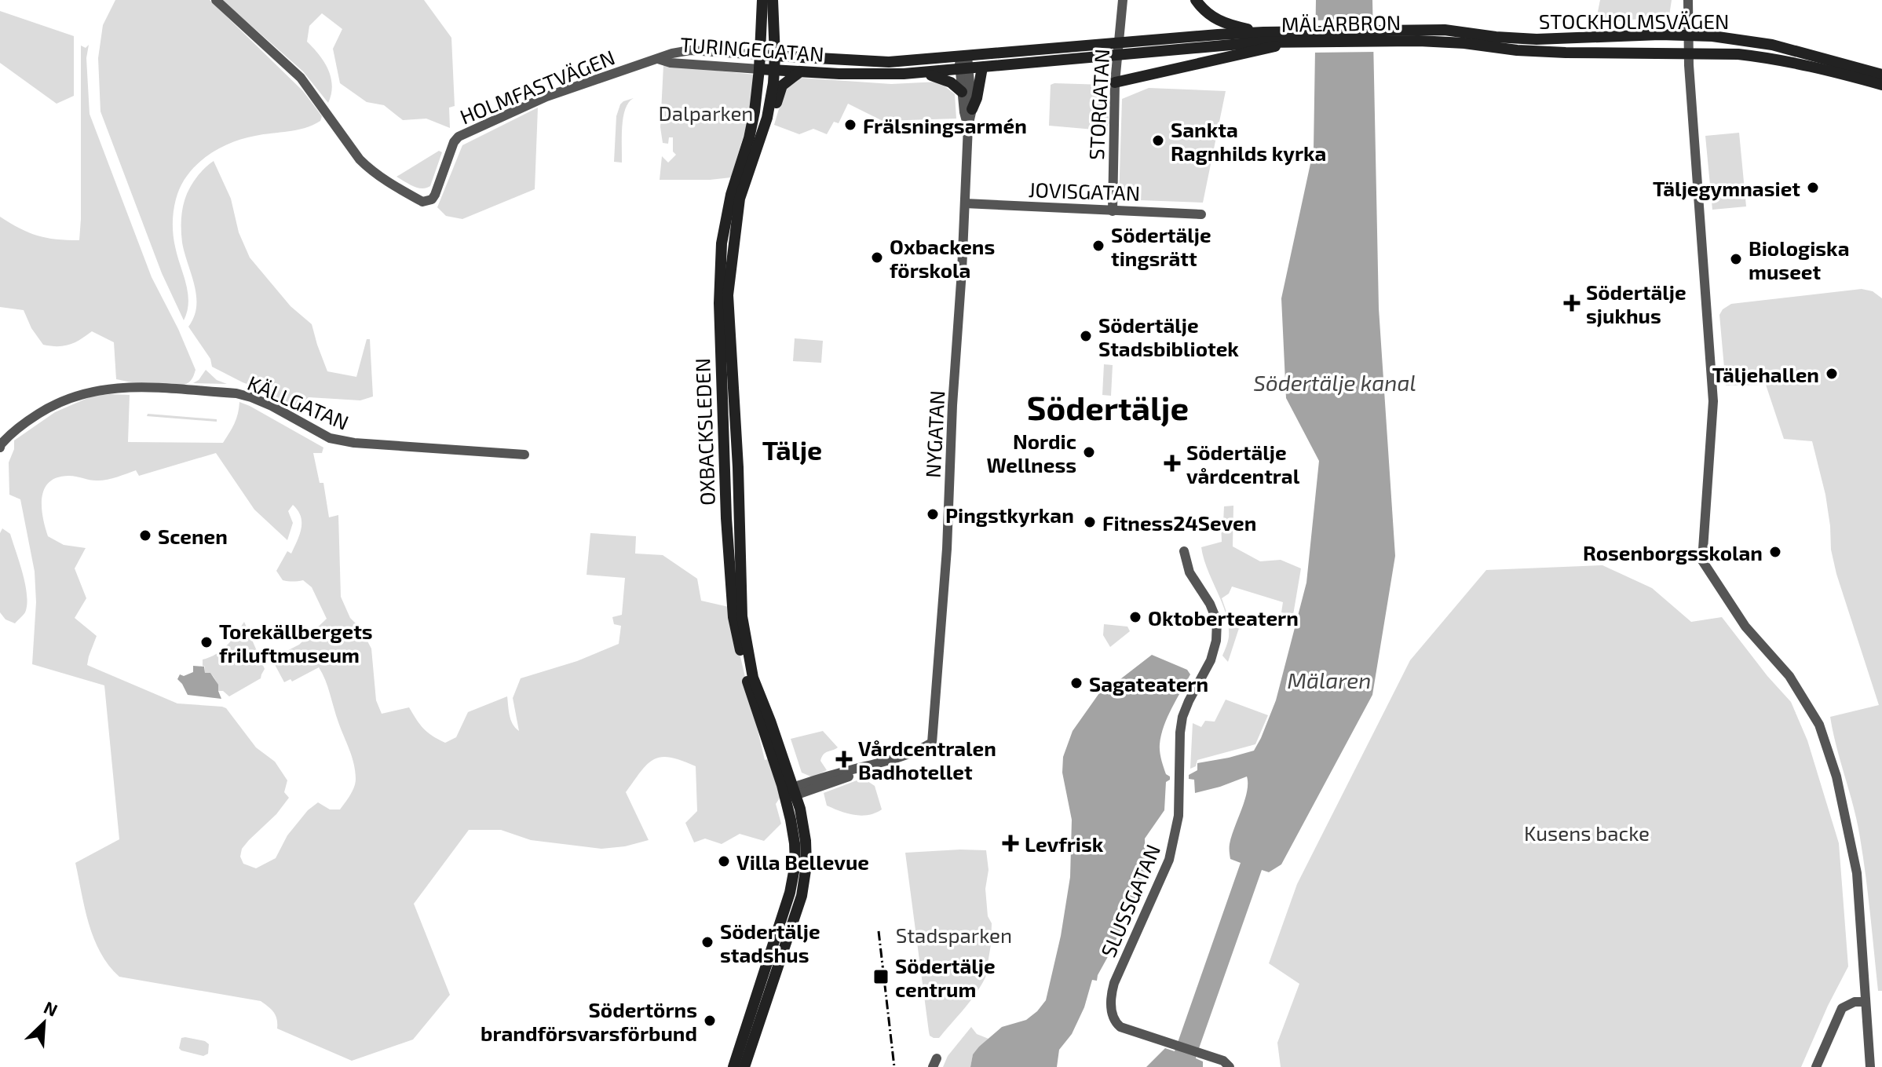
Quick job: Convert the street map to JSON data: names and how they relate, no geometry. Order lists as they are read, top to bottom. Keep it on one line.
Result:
{"streets":{"main road":["STOCKHOLMSVÄGEN","MÄLARBRON","TURINGEGATAN","OXBACKSLEDEN"],"street":["HOLMFASTVÄGEN","STORGATAN","JOVISGATAN","KÄLLGATAN","NYGATAN","SLUSSGATAN"]},"crossings":[["STOCKHOLMSVÄGEN","MÄLARBRON"],["MÄLARBRON","TURINGEGATAN"],["TURINGEGATAN","HOLMFASTVÄGEN"],["TURINGEGATAN","OXBACKSLEDEN"],["TURINGEGATAN","NYGATAN"],["STORGATAN","JOVISGATAN"],["JOVISGATAN","NYGATAN"],["OXBACKSLEDEN","NYGATAN"]],"districts":["Södertälje","Tälje"],"water":["Södertälje kanal","Mälaren"],"parks":["Dalparken","Kusens backe","Stadsparken"],"places":{"other":["Frälsningsarmén","Sankta Ragnhilds kyrka","Täljegymnasiet","Södertälje tingsrätt","Oxbackens förskola","Biologiska museet","Södertälje Stadsbibliotek","Täljehallen","Nordic Wellness","Pingstkyrkan","Fitness24Seven","Scenen","Rosenborgsskolan","Oktoberteatern","Torekällbergets friluftmuseum","Sagateatern","Villa Bellevue","Södertälje stadshus","Södertörns brandförsvarsförbund"],"health":["Södertälje sjukhus","Södertälje vårdcentral","Vårdcentralen Badhotellet","Levfrisk"],"transit":["Södertälje centrum"]},"north":"top right"}
